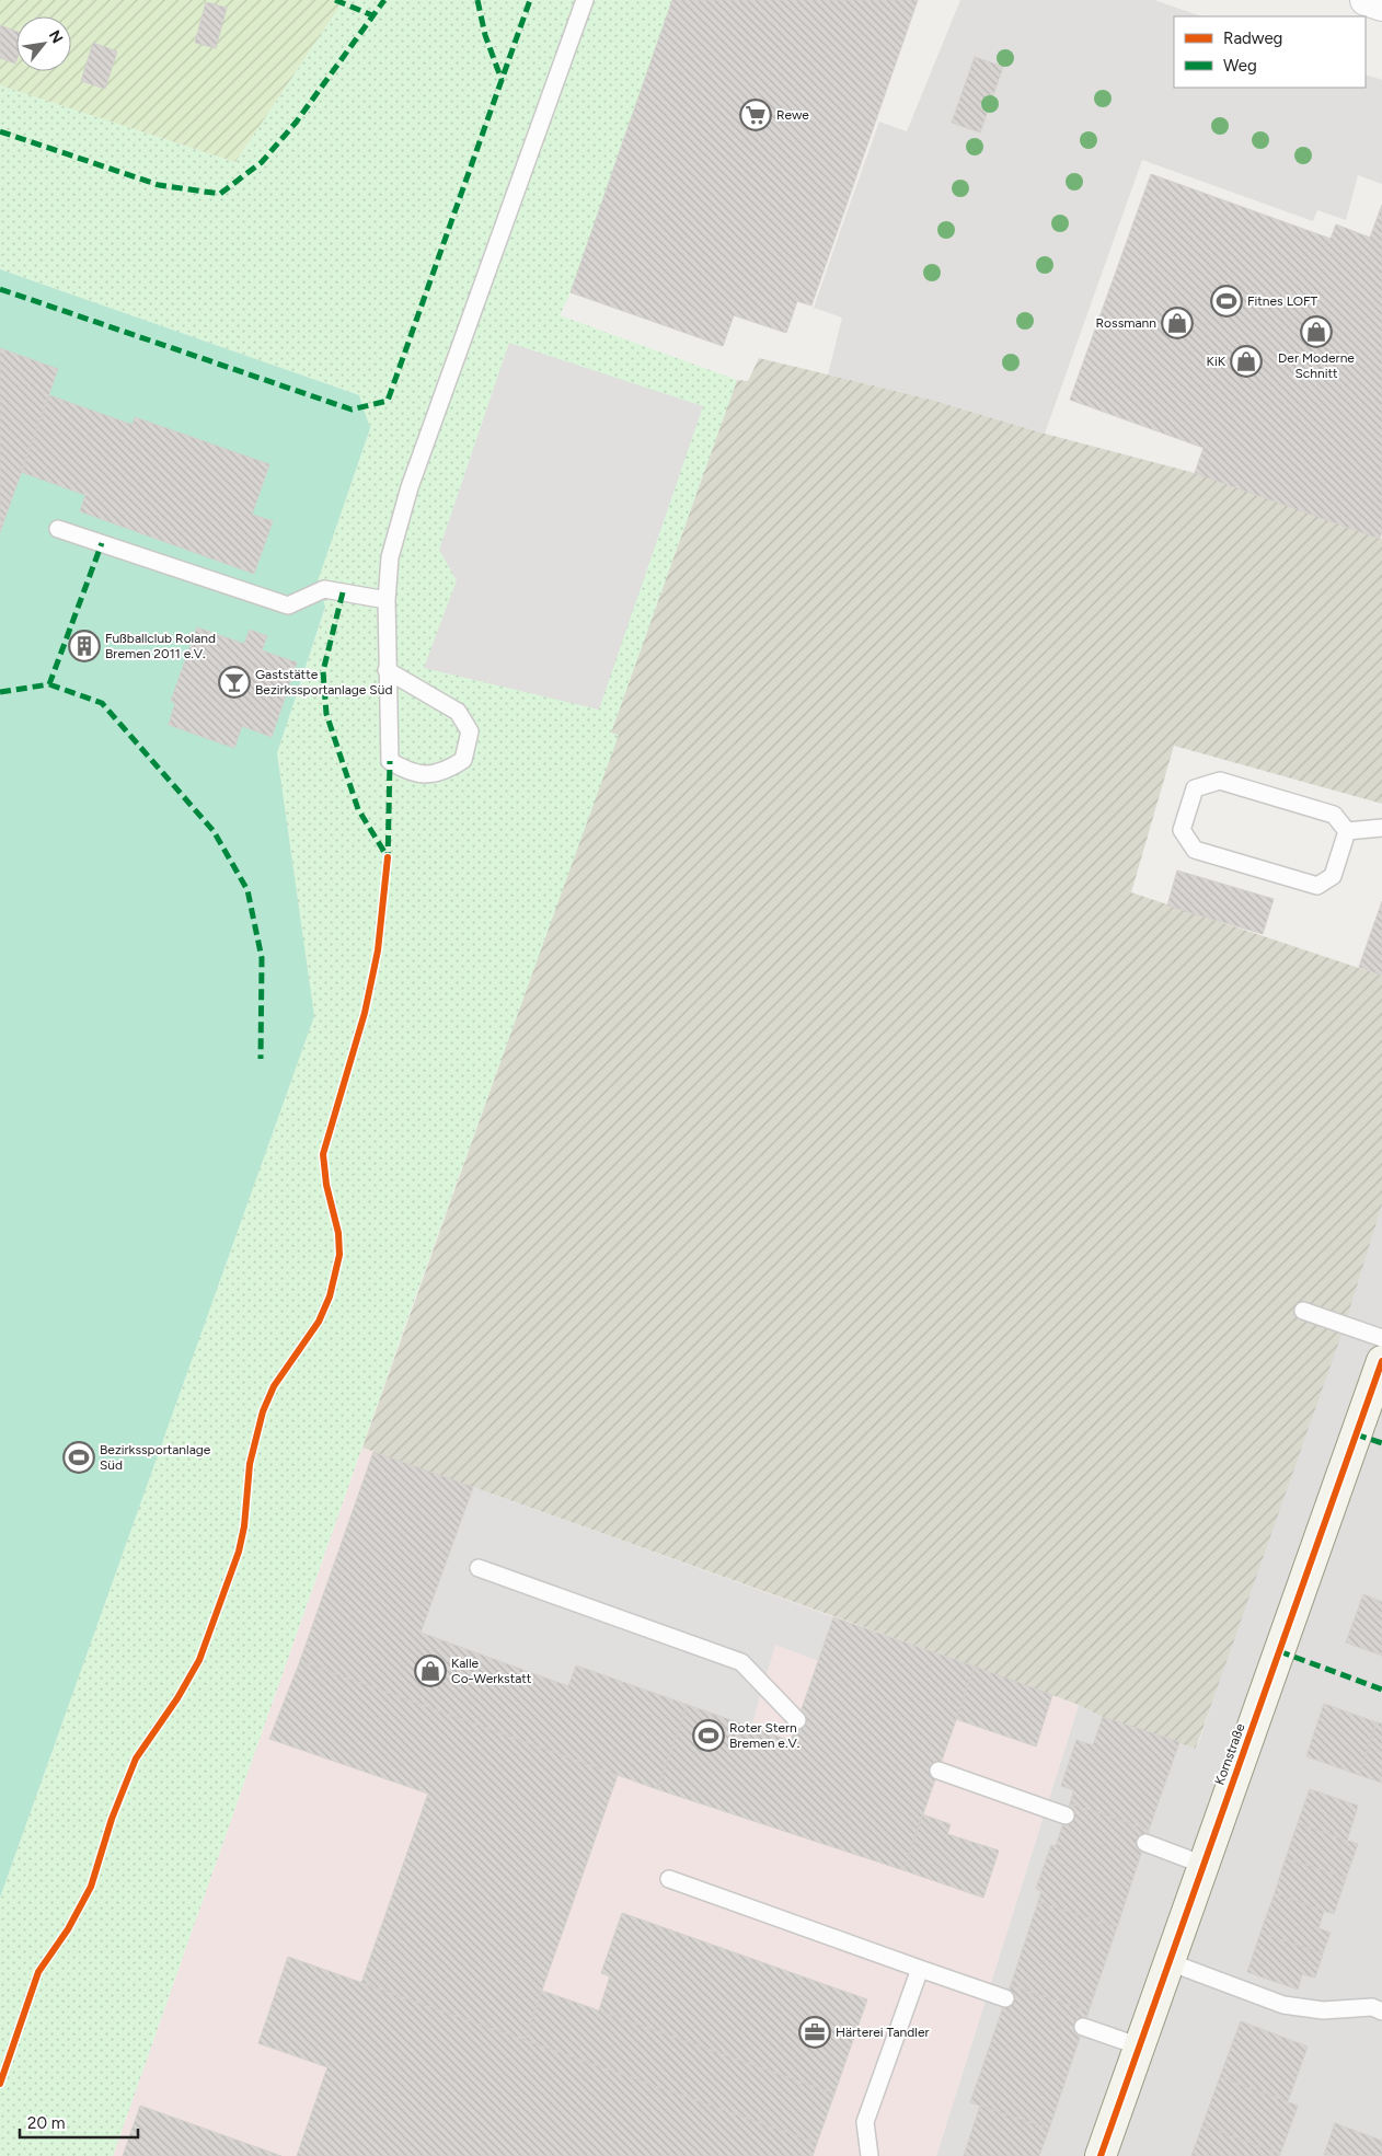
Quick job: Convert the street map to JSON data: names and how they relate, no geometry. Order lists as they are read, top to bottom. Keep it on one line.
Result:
{"streets":{"street":["Kornstraße"]},"places":{"supermarket":["Rewe"],"sports":["Fitnes LOFT","Bezirkssportanlage Süd","Roter Stern Bremen e.V."],"shop":["Rossmann","Der Moderne Schnitt","KiK","Kalle Co-Werkstatt"],"building":["Fußballclub Roland Bremen 2011 e.V."],"bar":["Gaststätte Bezirkssportanlage Süd"],"office":["Härterei Tandler"]},"legend":["Radweg","Weg"],"scale_bar":"20 m","north":"top right"}
